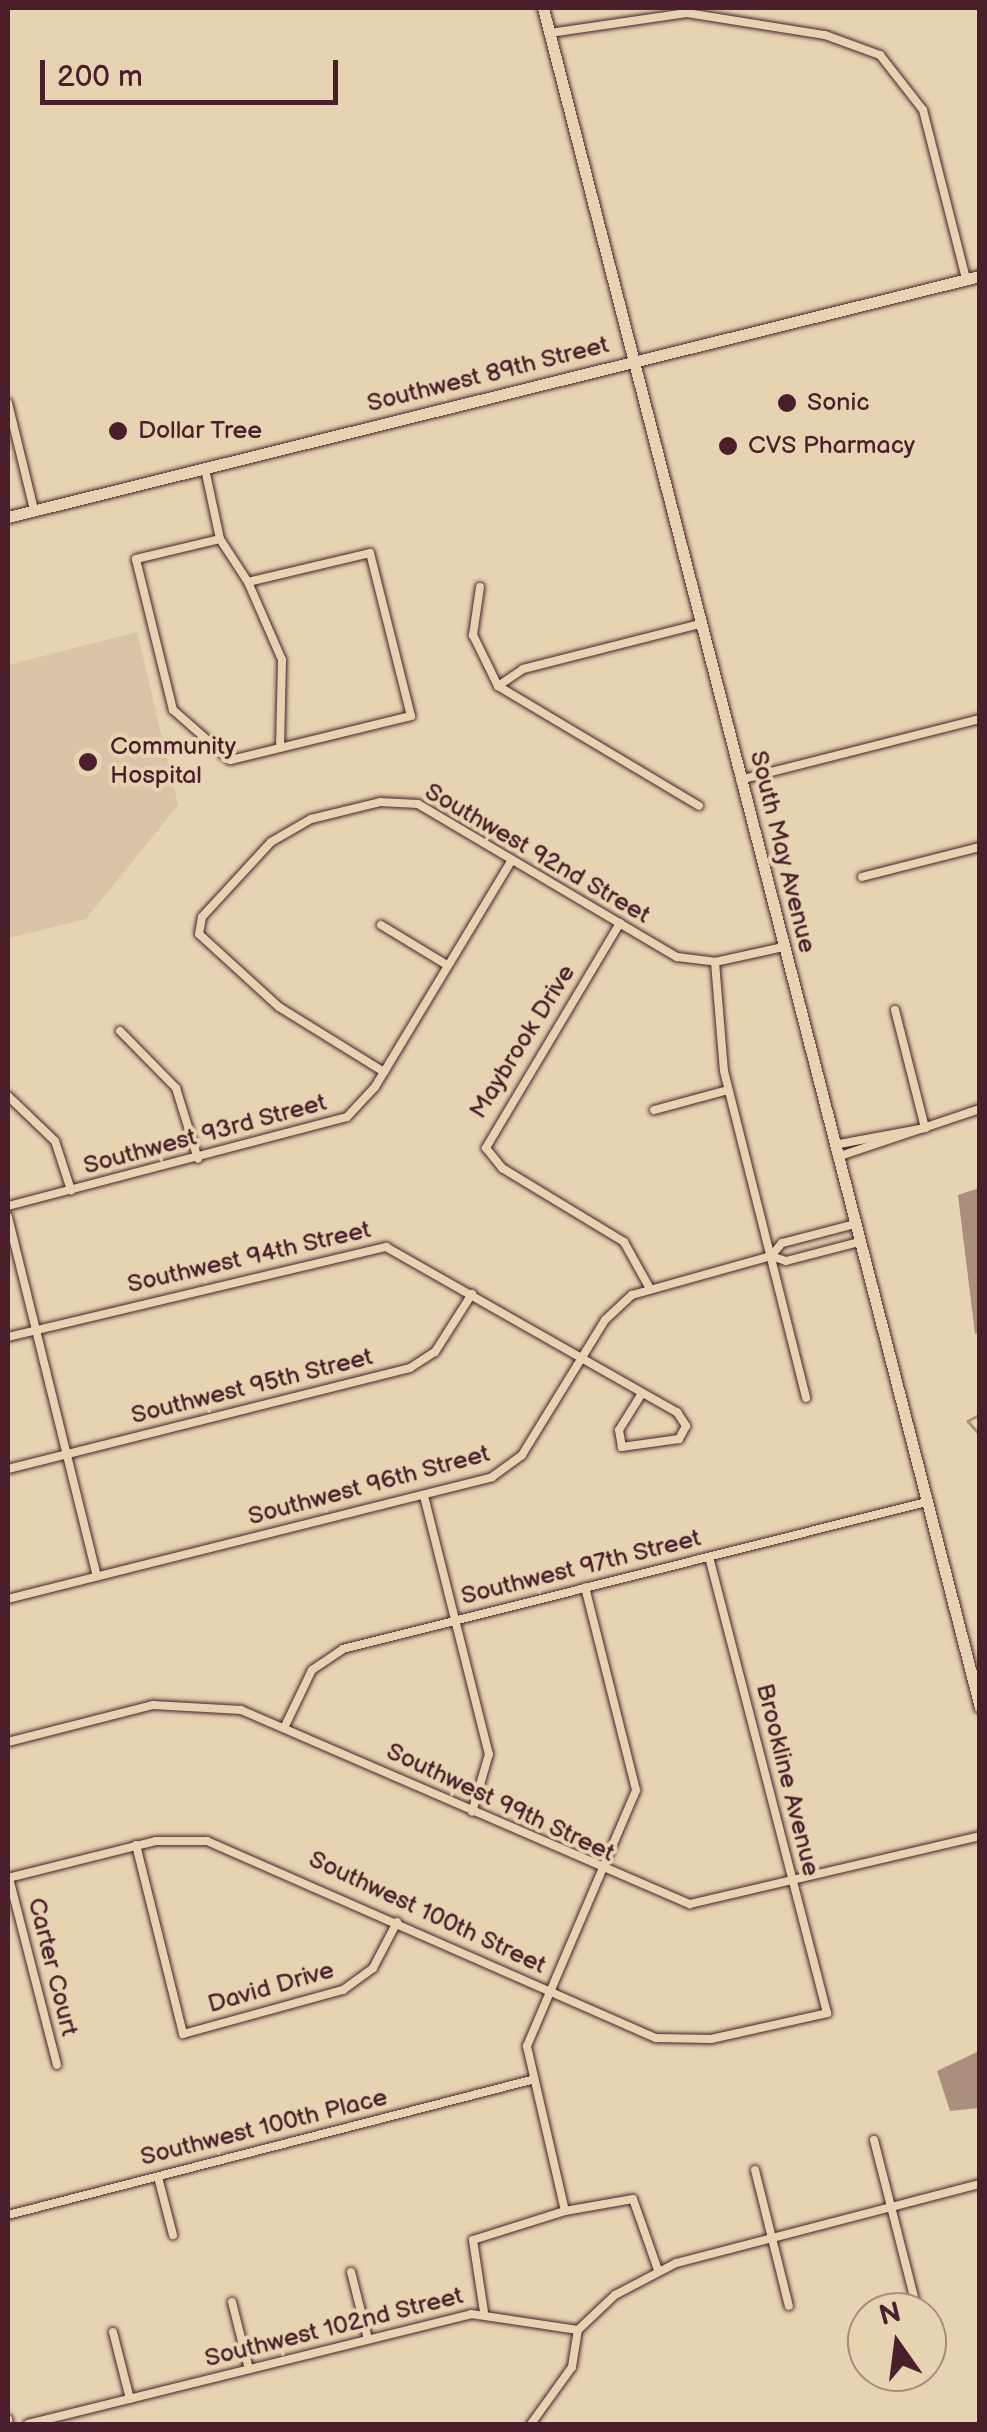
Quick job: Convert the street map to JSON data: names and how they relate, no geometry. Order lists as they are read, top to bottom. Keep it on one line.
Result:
{"streets":{"main road":["Southwest 89th Street","South May Avenue"],"street":["Southwest 92nd Street","Maybrook Drive","Southwest 93rd Street","Southwest 94th Street","Southwest 95th Street","Southwest 96th Street","Southwest 97th Street","Brookline Avenue","Southwest 99th Street","Southwest 100th Street","Carter Court","David Drive","Southwest 100th Place","Southwest 102nd Street"]},"crossings":[["Southwest 89th Street","South May Avenue"],["South May Avenue","Southwest 92nd Street"],["South May Avenue","Southwest 96th Street"],["South May Avenue","Southwest 97th Street"],["Southwest 92nd Street","Maybrook Drive"],["Southwest 92nd Street","Southwest 93rd Street"],["Maybrook Drive","Southwest 96th Street"],["Southwest 94th Street","Southwest 95th Street"],["Southwest 94th Street","Southwest 96th Street"],["Southwest 97th Street","Brookline Avenue"],["Southwest 97th Street","Southwest 99th Street"],["Brookline Avenue","Southwest 99th Street"],["Brookline Avenue","Southwest 100th Street"],["Southwest 100th Street","Carter Court"],["Southwest 100th Street","David Drive"]],"places":["Sonic","Dollar Tree","CVS Pharmacy","Community Hospital"],"scale_bar":"200 m","north":"top"}
